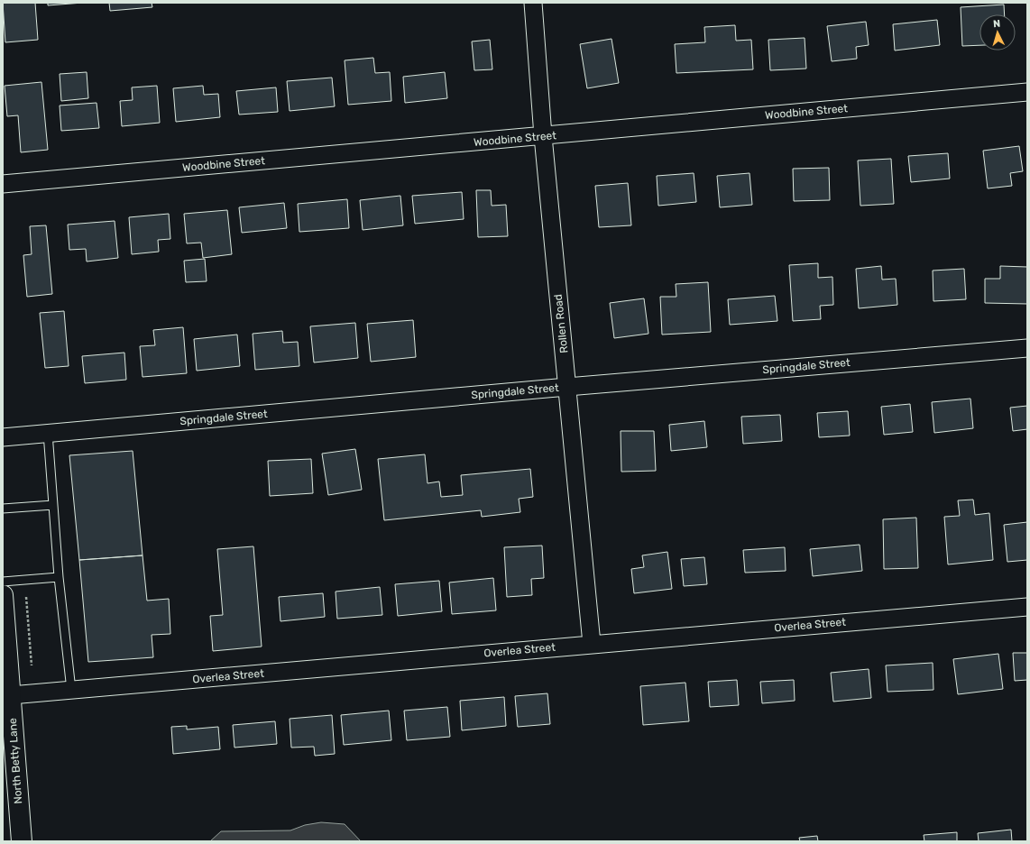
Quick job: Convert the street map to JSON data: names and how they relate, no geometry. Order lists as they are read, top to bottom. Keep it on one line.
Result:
{"streets":{"street":["Woodbine Street","Rollen Road","Springdale Street","Overlea Street","North Betty Lane"]},"crossings":[["Woodbine Street","Rollen Road"],["Rollen Road","Springdale Street"],["Rollen Road","Overlea Street"],["Overlea Street","North Betty Lane"]],"north":"top"}
